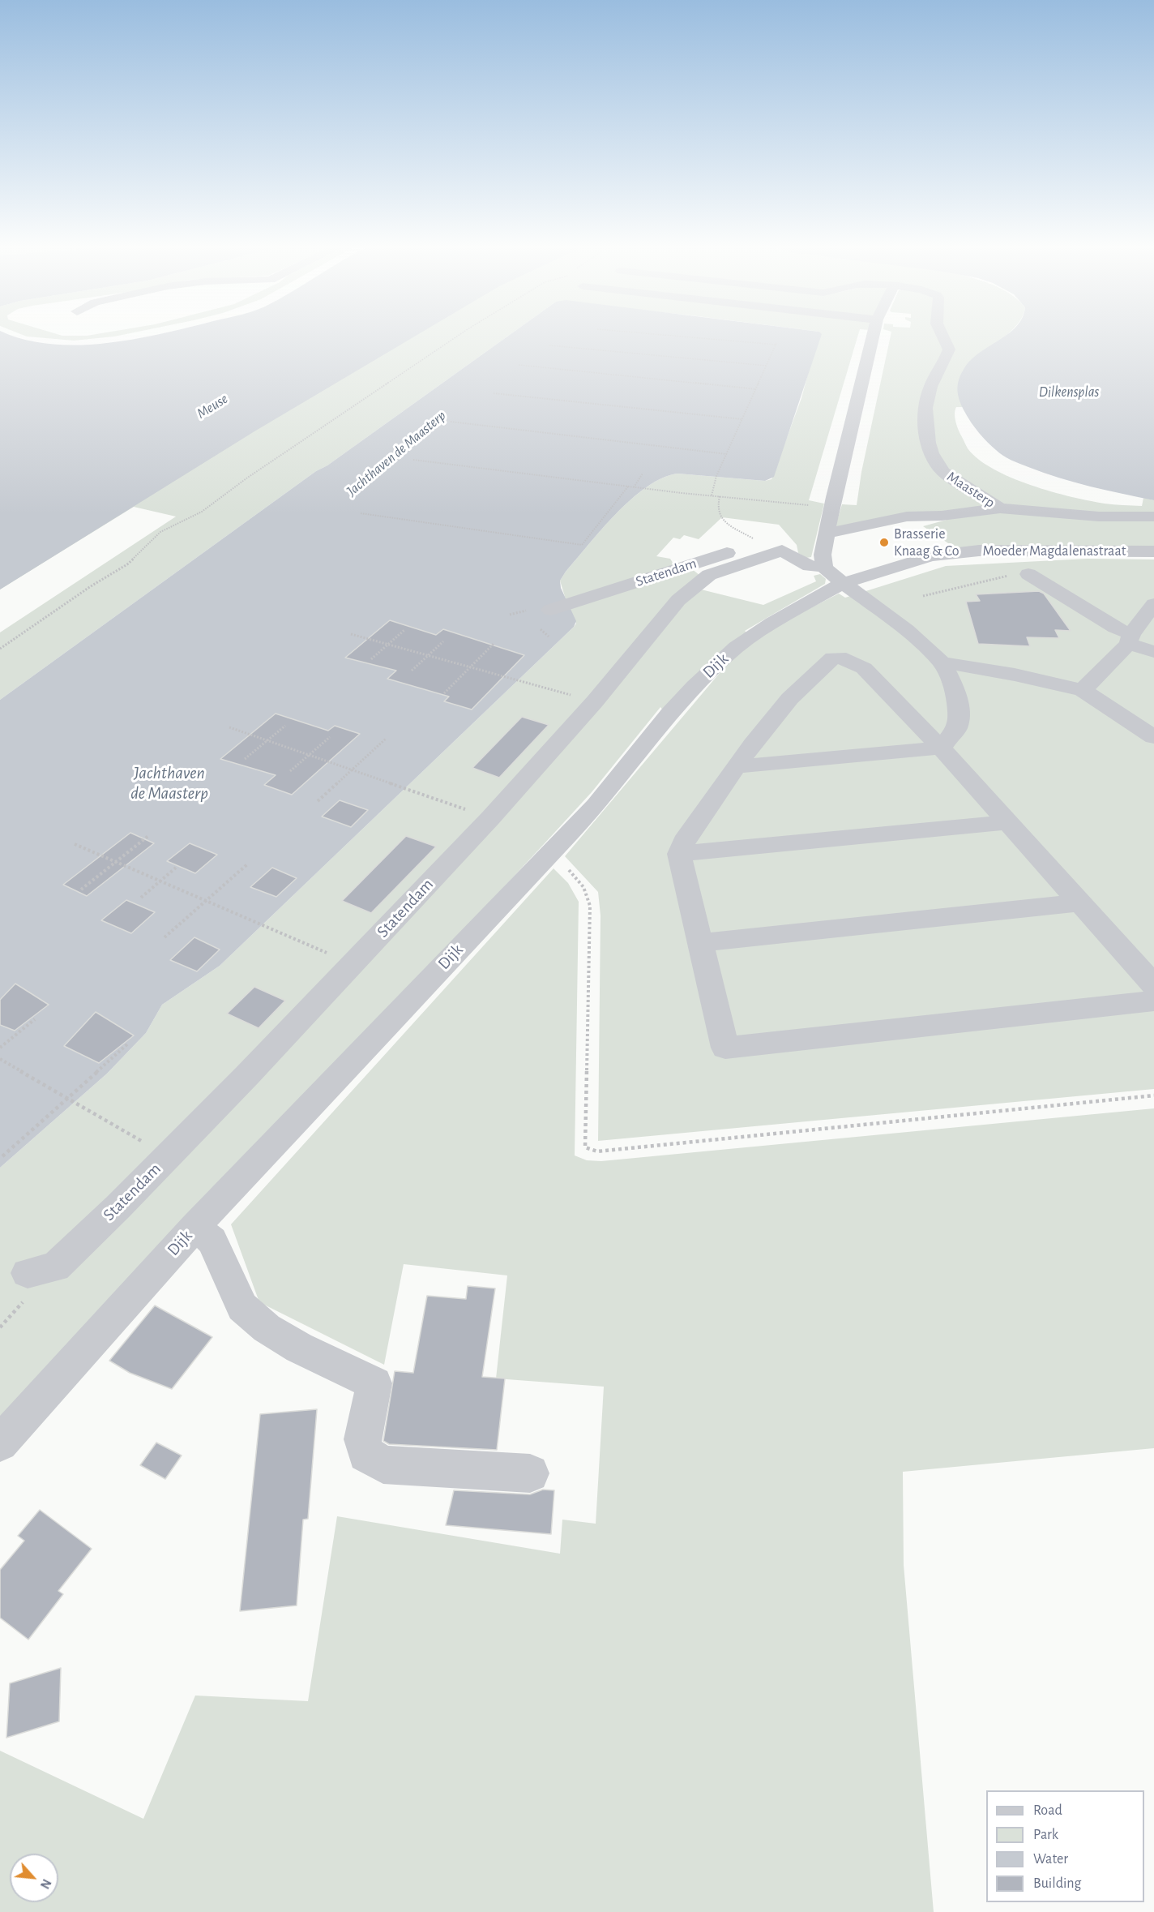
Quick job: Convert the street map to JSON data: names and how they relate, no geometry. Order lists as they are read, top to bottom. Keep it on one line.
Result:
{"streets":{"street":["Maasterp","Moeder Magdalenastraat","Statendam","Dijk"]},"crossings":[["Moeder Magdalenastraat","Dijk"]],"water":["Dilkensplas","Meuse","Jachthaven de Maasterp"],"places":["Brasserie Knaag & Co"],"legend":["Road","Park","Water","Building"],"north":"bottom right"}
